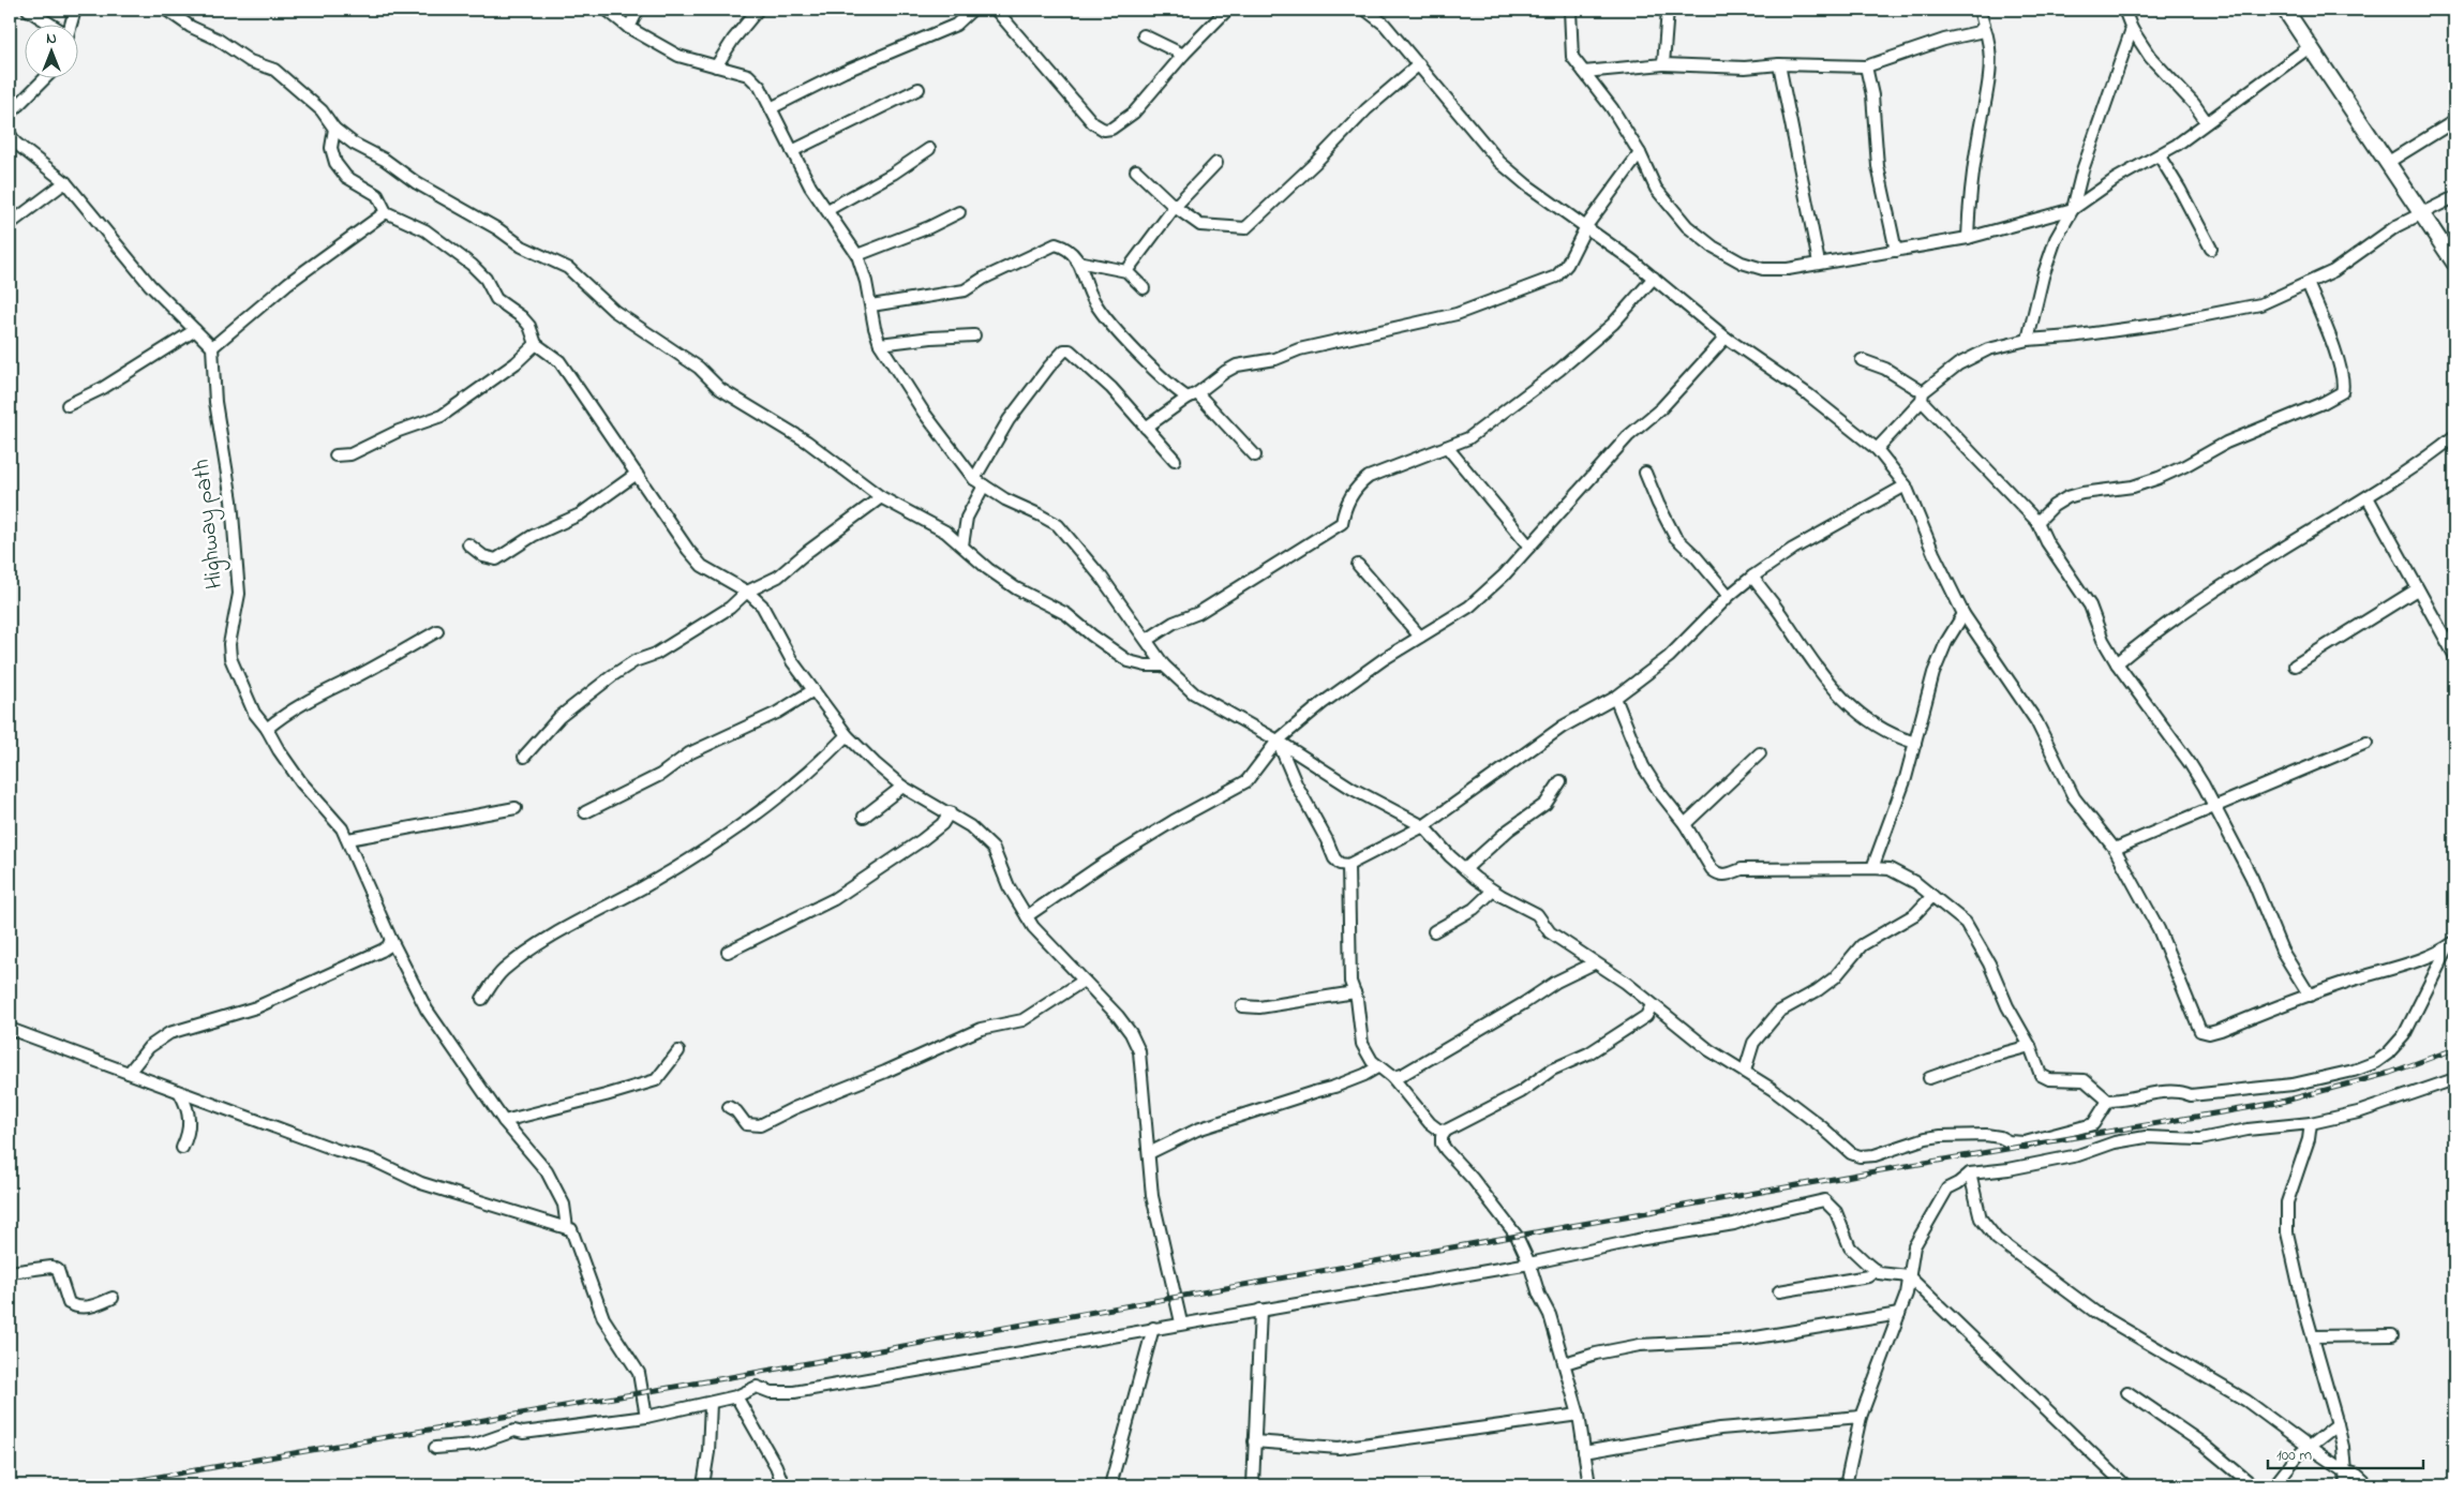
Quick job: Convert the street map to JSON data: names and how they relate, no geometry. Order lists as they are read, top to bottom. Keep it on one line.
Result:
{"streets":{"street":["Highway path"]},"scale_bar":"100 m","north":"top"}
